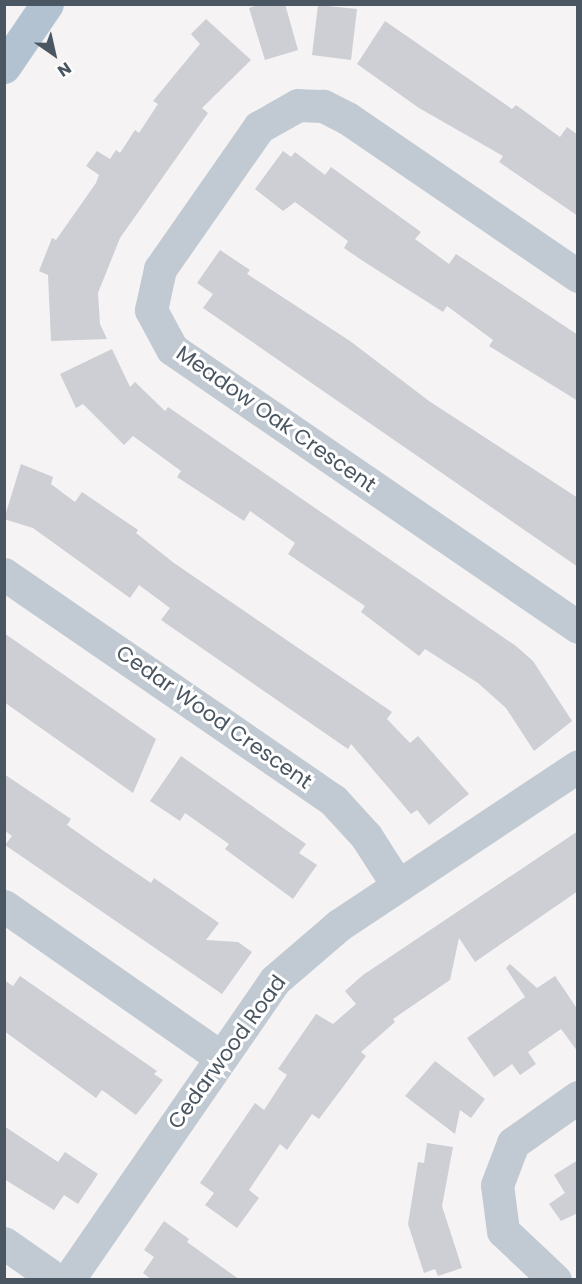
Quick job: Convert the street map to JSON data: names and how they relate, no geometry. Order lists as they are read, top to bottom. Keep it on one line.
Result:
{"streets":{"street":["Meadow Oak Crescent","Cedar Wood Crescent","Cedarwood Road"]},"crossings":[["Cedar Wood Crescent","Cedarwood Road"]],"north":"bottom right"}
